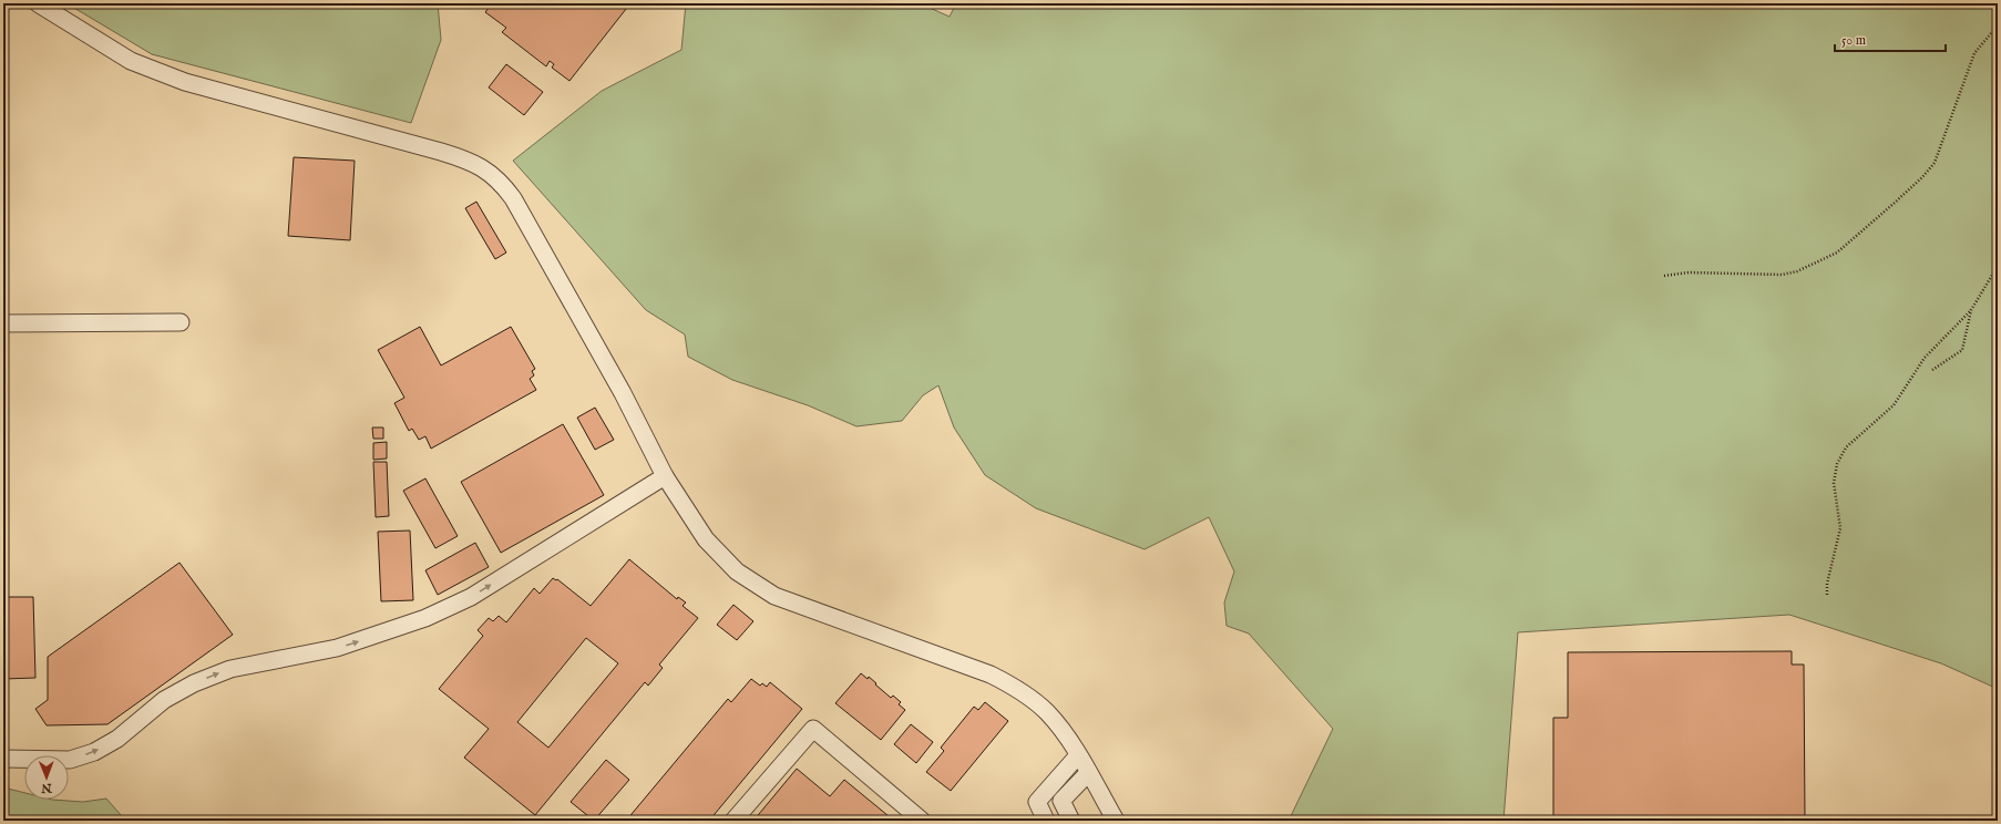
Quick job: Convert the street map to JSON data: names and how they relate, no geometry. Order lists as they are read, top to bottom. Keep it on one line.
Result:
{"scale_bar":"50 m","north":"bottom"}
